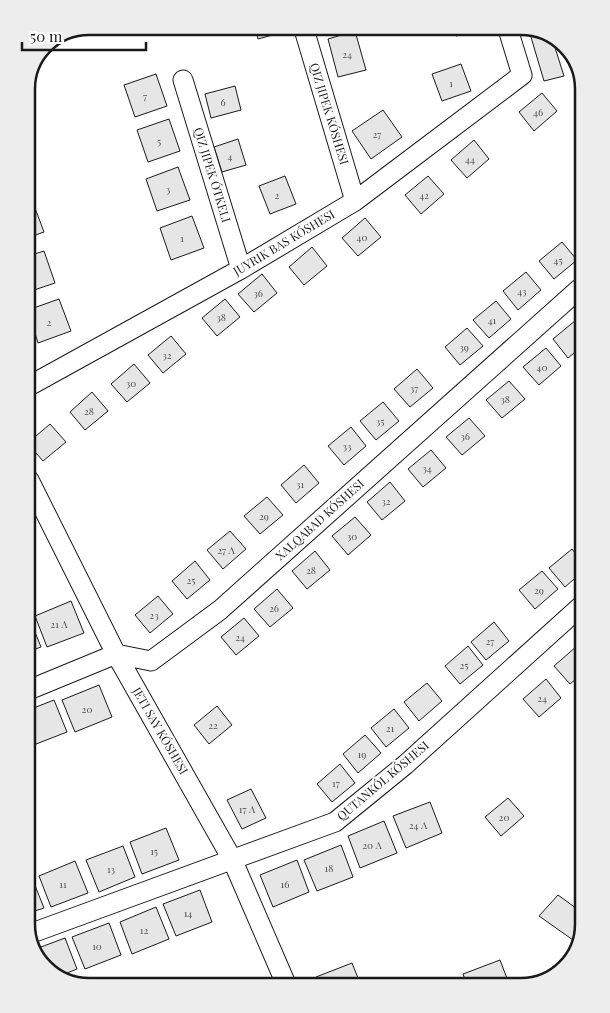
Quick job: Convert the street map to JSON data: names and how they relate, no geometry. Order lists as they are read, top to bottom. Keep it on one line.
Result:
{"streets":{"street":["JUYRIK BAS KÓSHESI","XALQABAD KÓSHESI","JETI SAY KÓSHESI","QUTANKÓL KÓSHESI"]},"crossings":[["XALQABAD KÓSHESI","JETI SAY KÓSHESI"],["JETI SAY KÓSHESI","QUTANKÓL KÓSHESI"]],"house_numbers":["24","1","7","6","46","27","5","4","44","3","2","42","40","1","45","43","36","38","41","2","39","32","40","30","37","38","28","35","36","33","34","31","32","29","30","27 А","28","25","29","26","23","21 А","24","27","25","24","20","22","21","19","17","17 А","20","24 А","20 А","15","18","13","11","16","14","12","10"],"scale_bar":"50 m"}
